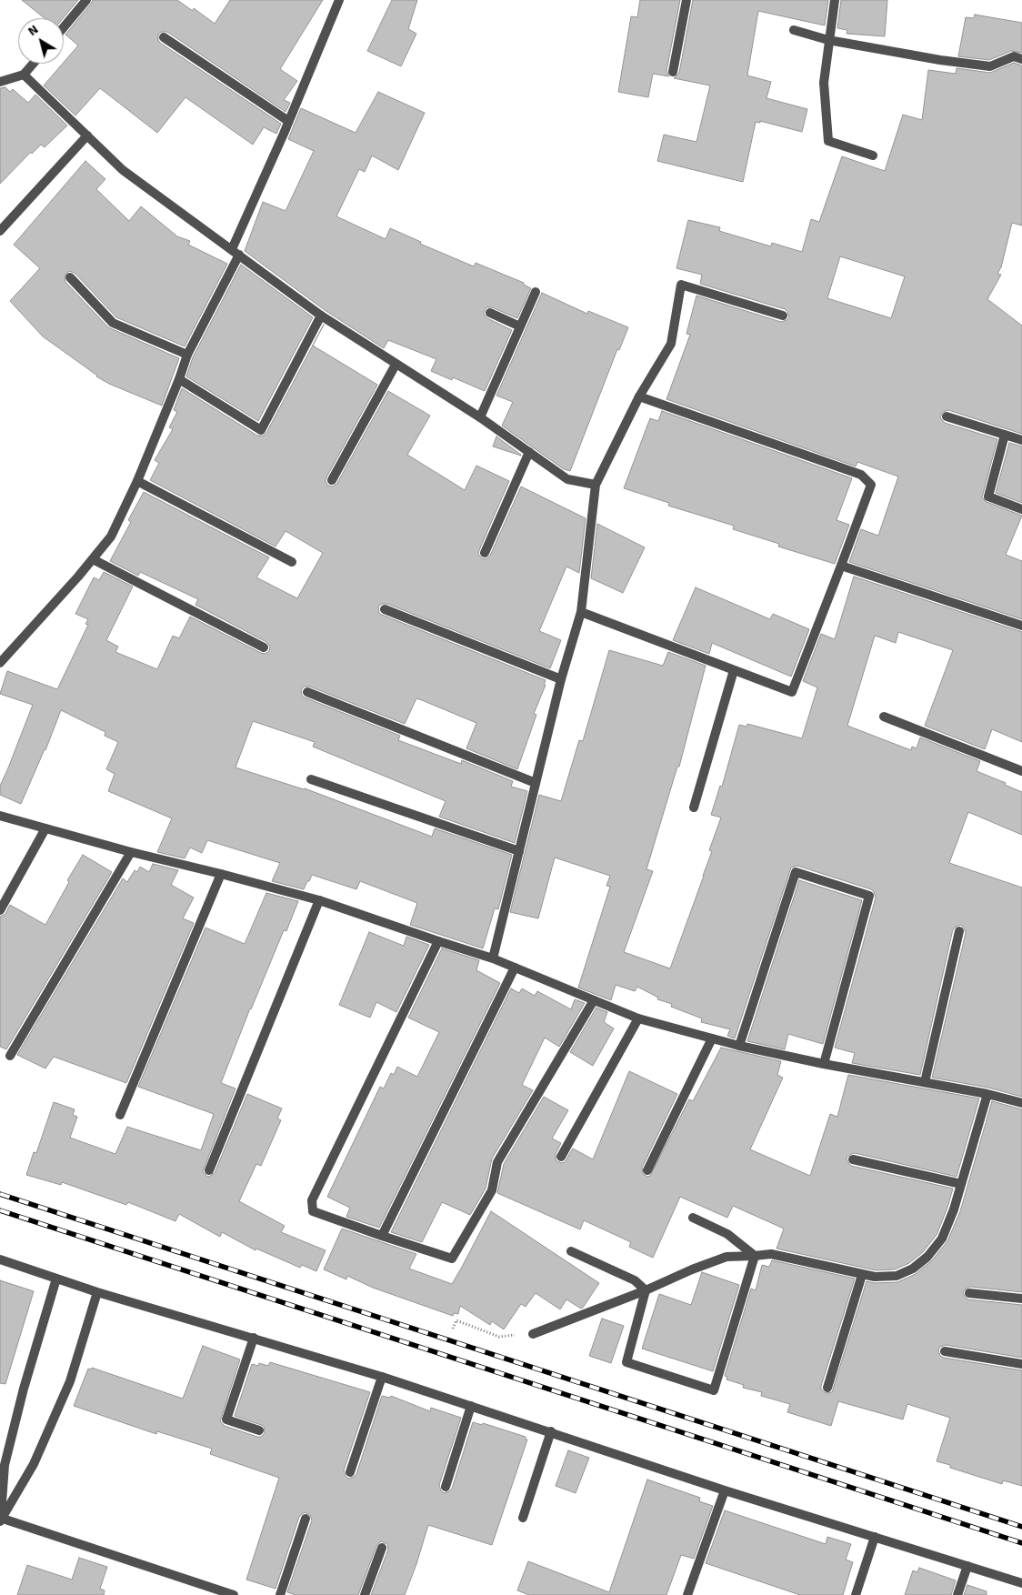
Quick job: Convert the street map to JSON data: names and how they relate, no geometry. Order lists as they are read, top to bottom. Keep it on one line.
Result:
{"north":"top left"}
